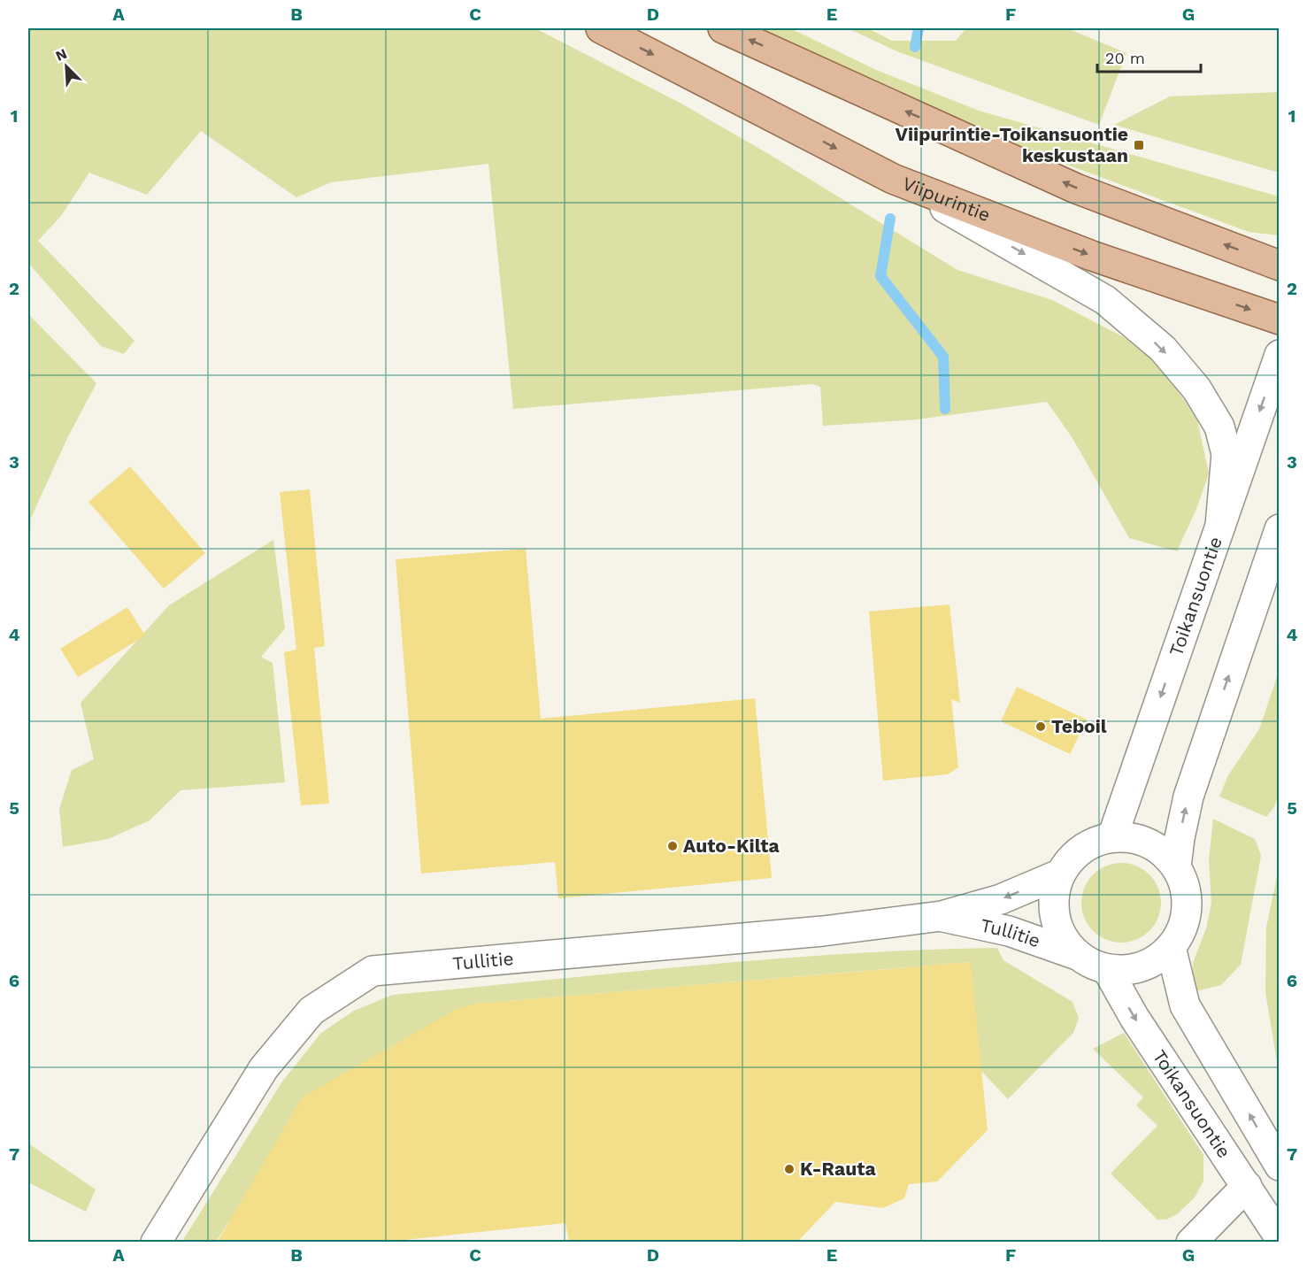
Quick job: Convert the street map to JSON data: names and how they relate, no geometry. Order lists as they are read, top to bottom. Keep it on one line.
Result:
{"streets":{"main road":["Viipurintie","Toikansuontie","Tullitie"]},"crossings":[["Toikansuontie","Tullitie"]],"places":{"transit":["Viipurintie-Toikansuontie keskustaan"],"other":["Teboil","Auto-Kilta","K-Rauta"]},"scale_bar":"20 m","north":"top left","grid":{"columns":["A","B","C","D","E","F","G"],"rows":["1","2","3","4","5","6","7"]}}
